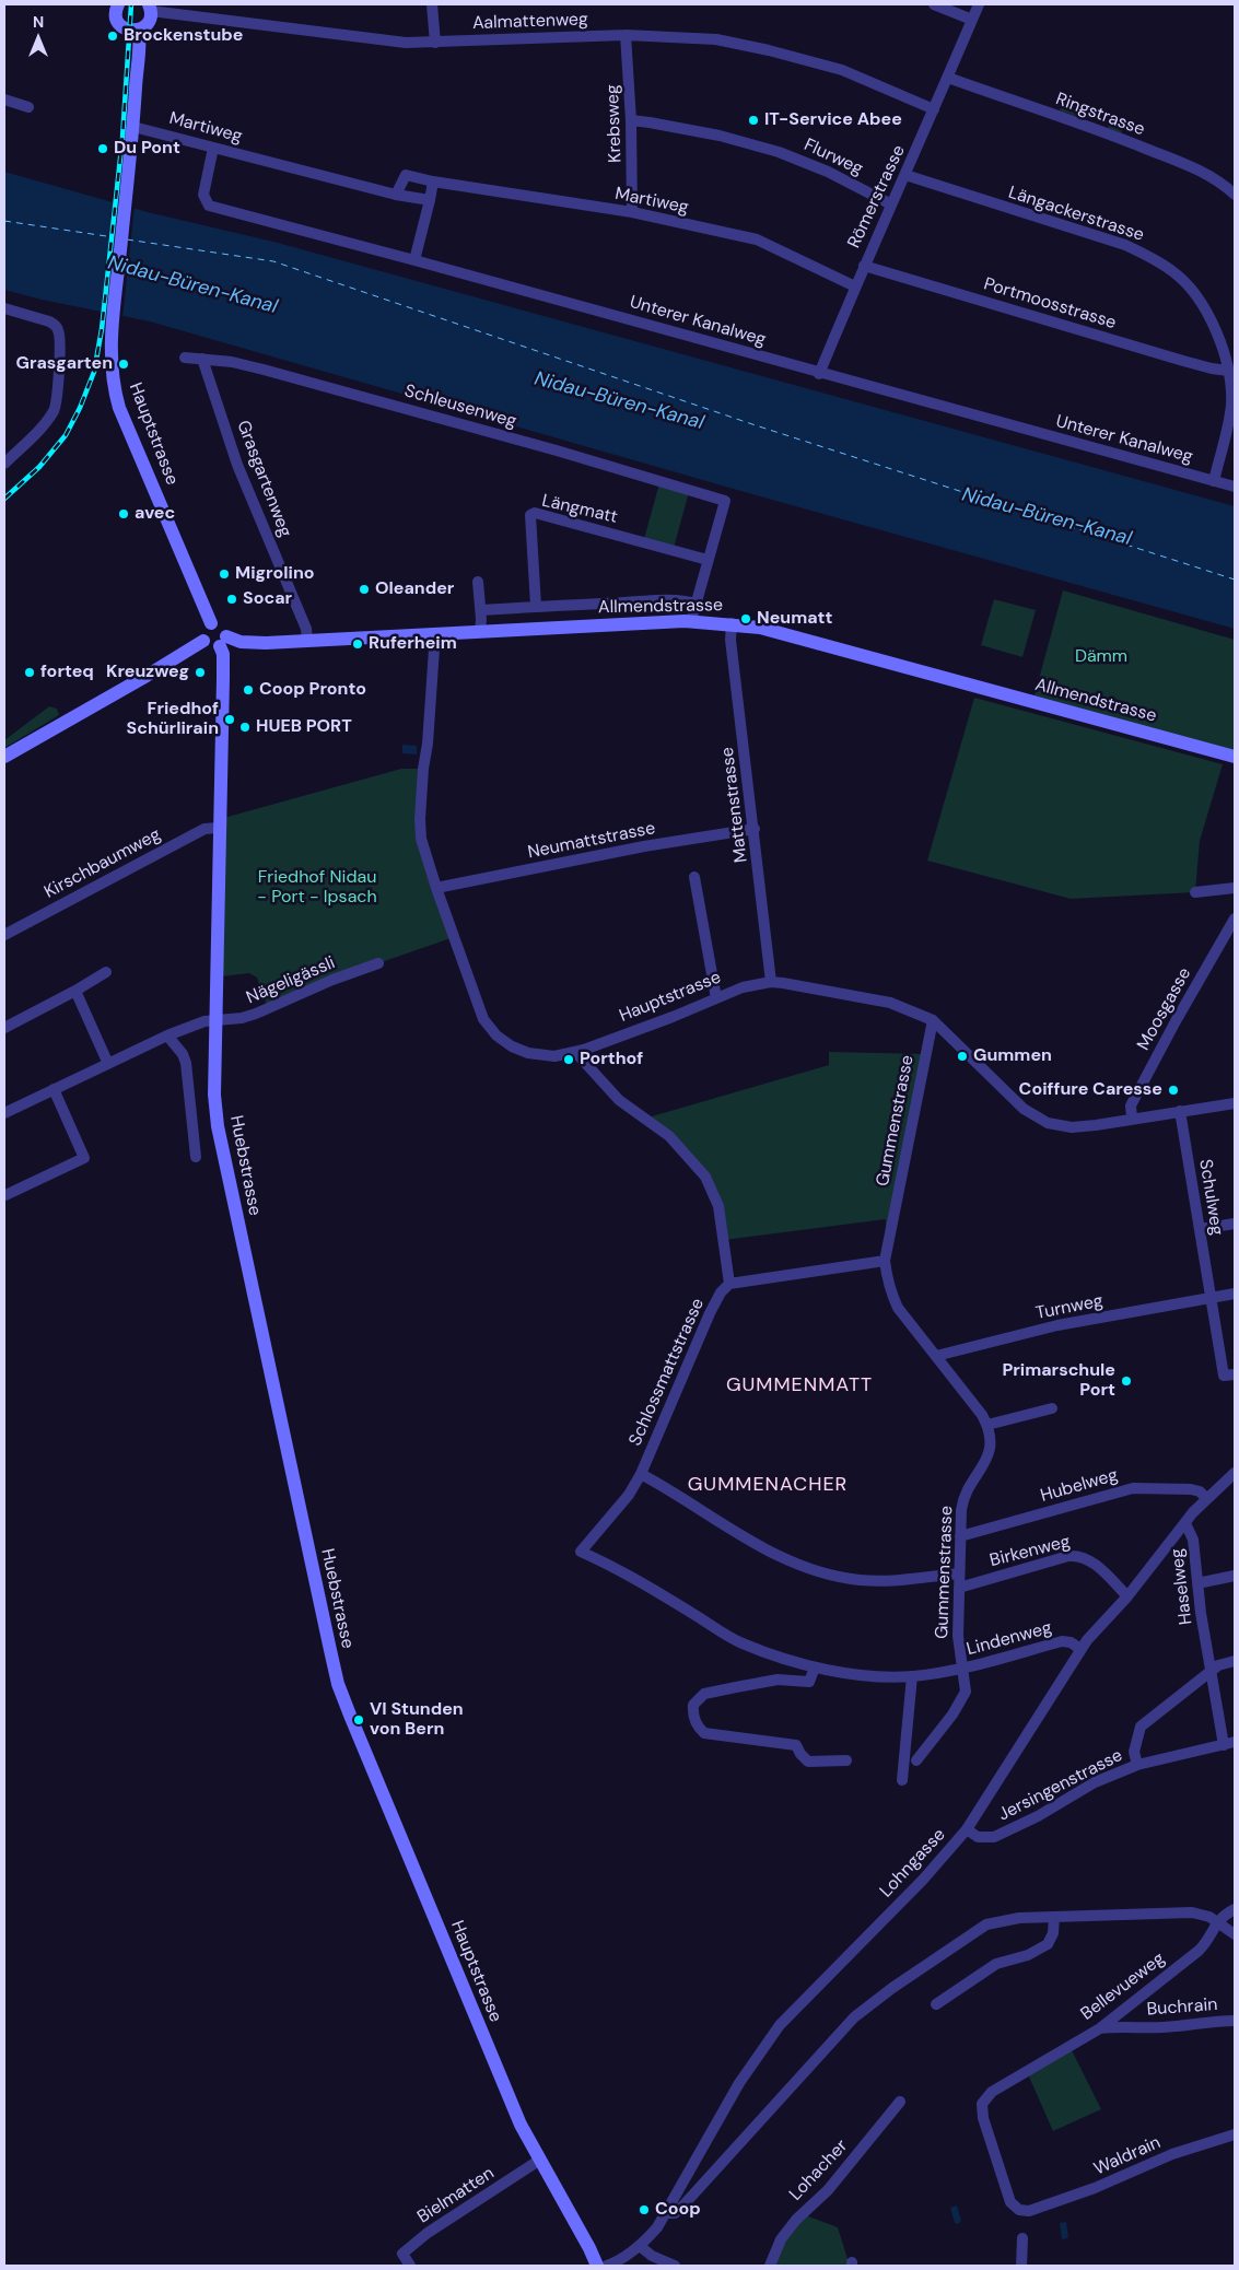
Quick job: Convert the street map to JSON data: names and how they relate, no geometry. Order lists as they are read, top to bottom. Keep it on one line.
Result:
{"streets":{"main road":["Hauptstrasse","Allmendstrasse","Huebstrasse"],"street":["Aalmattenweg","Ringstrasse","Krebsweg","Martiweg","Flurweg","Römerstrasse","Längackerstrasse","Portmoosstrasse","Unterer Kanalweg","Schleusenweg","Grasgartenweg","Längmatt","Mattenstrasse","Neumattstrasse","Kirschbaumweg","Nägeligässli","Moosgasse","Gummenstrasse","Schulweg","Turnweg","Schlossmattstrasse","Hubelweg","Birkenweg","Haselweg","Lindenweg","Jersingenstrasse","Lohngasse","Bellevueweg","Buchrain","Waldrain","Lohacher","Bielmatten"]},"crossings":[["Aalmattenweg","Krebsweg"],["Aalmattenweg","Römerstrasse"],["Ringstrasse","Römerstrasse"],["Krebsweg","Martiweg"],["Krebsweg","Flurweg"],["Martiweg","Römerstrasse"],["Martiweg","Unterer Kanalweg"],["Martiweg","Hauptstrasse"],["Flurweg","Römerstrasse"],["Römerstrasse","Längackerstrasse"],["Römerstrasse","Portmoosstrasse"],["Römerstrasse","Unterer Kanalweg"],["Längackerstrasse","Portmoosstrasse"],["Längackerstrasse","Unterer Kanalweg"],["Schleusenweg","Grasgartenweg"],["Schleusenweg","Längmatt"],["Hauptstrasse","Allmendstrasse"],["Hauptstrasse","Mattenstrasse"],["Hauptstrasse","Neumattstrasse"],["Hauptstrasse","Moosgasse"],["Hauptstrasse","Gummenstrasse"],["Hauptstrasse","Huebstrasse"],["Hauptstrasse","Schulweg"],["Hauptstrasse","Bielmatten"],["Grasgartenweg","Allmendstrasse"],["Allmendstrasse","Mattenstrasse"],["Allmendstrasse","Huebstrasse"],["Mattenstrasse","Neumattstrasse"],["Kirschbaumweg","Huebstrasse"],["Nägeligässli","Huebstrasse"],["Gummenstrasse","Turnweg"],["Gummenstrasse","Hubelweg"],["Gummenstrasse","Birkenweg"],["Gummenstrasse","Lindenweg"],["Schulweg","Turnweg"],["Schlossmattstrasse","Lindenweg"],["Hubelweg","Lohngasse"],["Birkenweg","Lohngasse"],["Haselweg","Jersingenstrasse"],["Haselweg","Lohngasse"],["Lindenweg","Lohngasse"],["Jersingenstrasse","Lohngasse"],["Bellevueweg","Buchrain"],["Bellevueweg","Waldrain"]],"districts":["GUMMENMATT","GUMMENACHER"],"water":["Nidau-Büren-Kanal"],"parks":["Dämm","Friedhof Nidau - Port - Ipsach"],"places":["Brockenstube","IT-Service Abee","Du Pont","Grasgarten","avec","Migrolino","Oleander","Socar","Neumatt","Ruferheim","forteq","Kreuzweg","Coop Pronto","Friedhof Schürlirain","HUEB PORT","Gummen","Porthof","Coiffure Caresse","Primarschule Port","VI Stunden von Bern","Coop"],"north":"top"}
